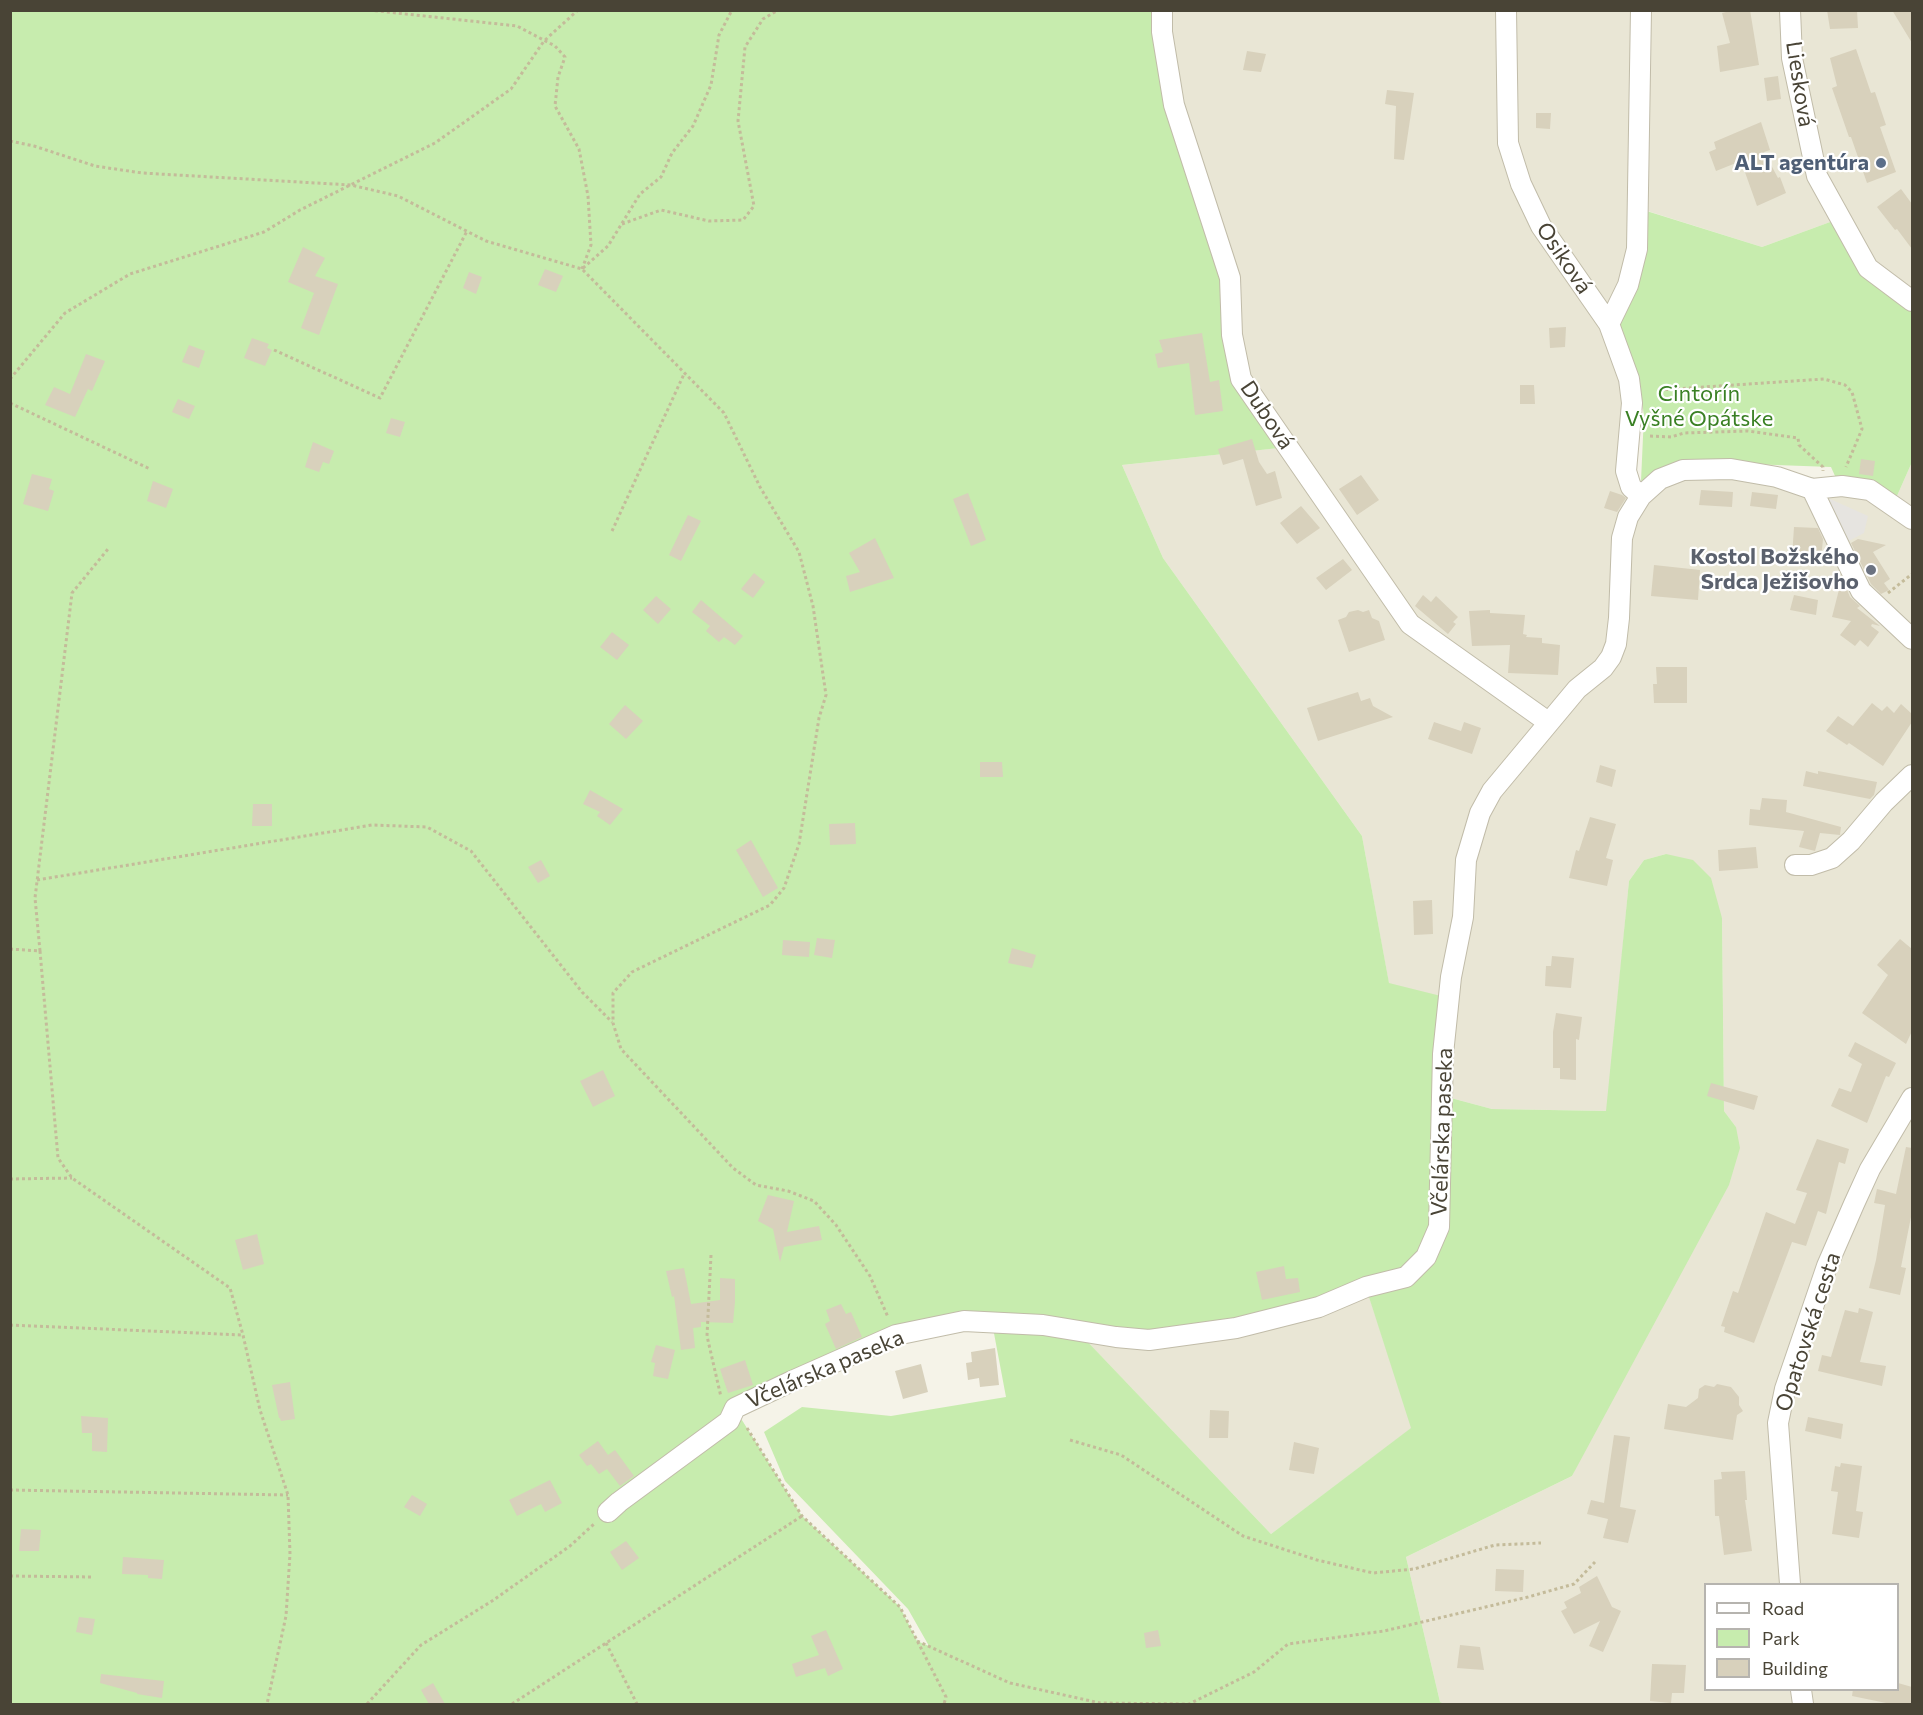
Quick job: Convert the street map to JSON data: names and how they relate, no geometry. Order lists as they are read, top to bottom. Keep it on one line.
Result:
{"streets":{"street":["Liesková","Osiková","Dubová","Včelárska paseka","Opatovská cesta"]},"crossings":[["Osiková","Včelárska paseka"],["Dubová","Včelárska paseka"]],"parks":["Cintorín Vyšné Opátske"],"places":["ALT agentúra","Kostol Božského Srdca Ježišovho"],"legend":["Road","Park","Building"]}
